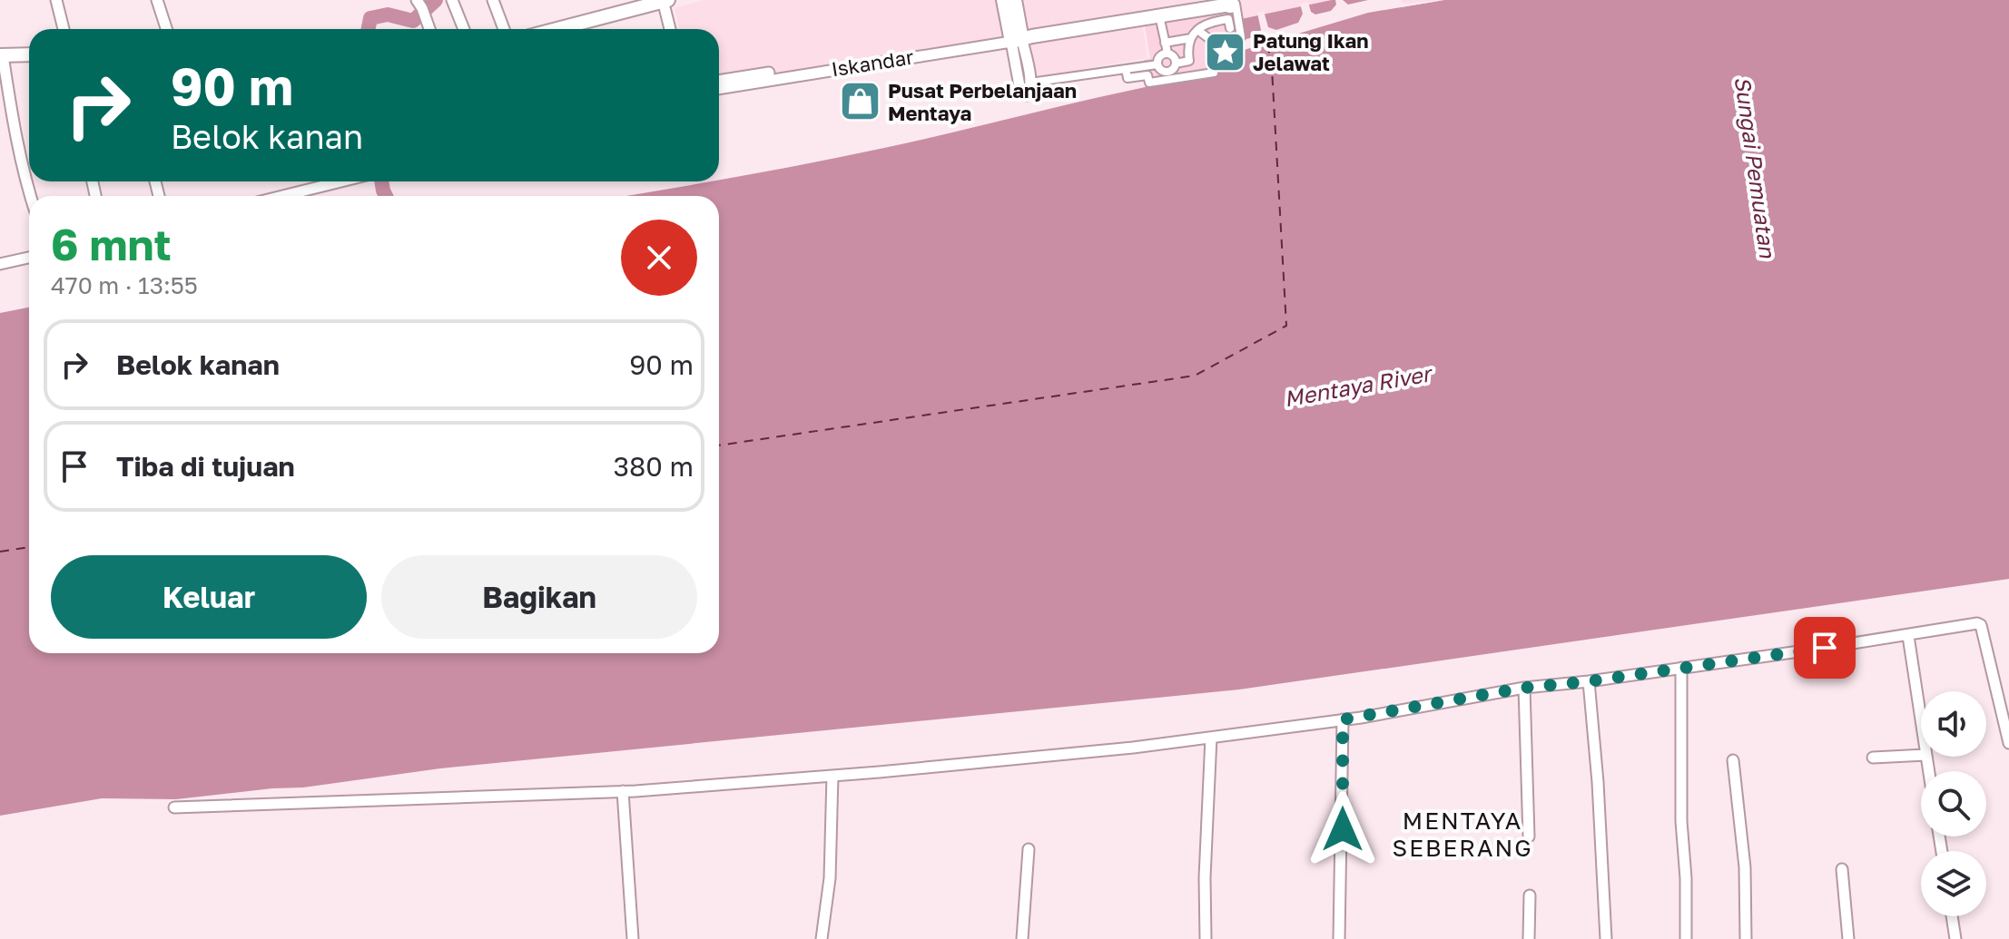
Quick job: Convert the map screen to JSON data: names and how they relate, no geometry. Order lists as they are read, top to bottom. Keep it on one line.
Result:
{"streets":{"street":["Iskandar"]},"districts":["MENTAYA SEBERANG"],"water":["Sungai Pemuatan","Mentaya River"],"places":{"place":["Patung Ikan Jelawat"],"shop":["Pusat Perbelanjaan Mentaya"]},"page":{"turn":["90 m","Belok kanan"],"heading":["6 mnt","470 m · 13:55"],"list":[{"name":"Belok kanan","value":"90 m"},{"name":"Tiba di tujuan","value":"380 m"}],"buttons":["Keluar","Bagikan"]}}
